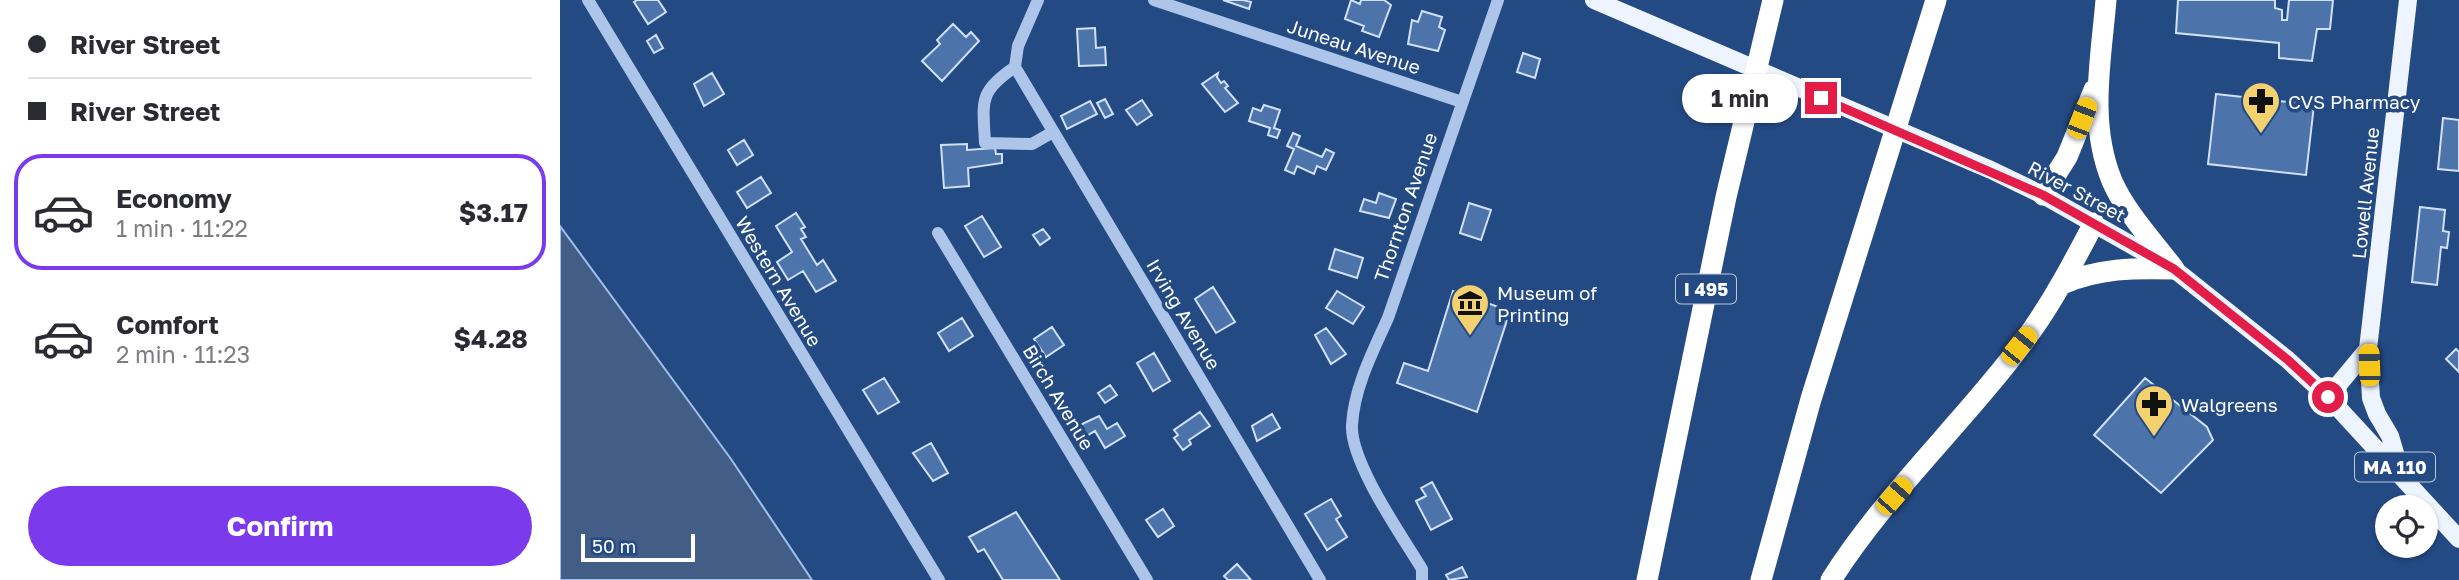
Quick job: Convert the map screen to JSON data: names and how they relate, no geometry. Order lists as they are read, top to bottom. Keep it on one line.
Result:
{"streets":{"highway":["I 495"],"main road":["River Street","Lowell Avenue","MA 110"],"street":["Juneau Avenue","Thornton Avenue","Western Avenue","Irving Avenue","Birch Avenue"]},"crossings":[["Juneau Avenue","Thornton Avenue"],["River Street","Lowell Avenue"]],"places":{"pharmacy":["CVS Pharmacy","Walgreens"],"museum":["Museum of Printing"]},"scale_bar":"50 m","page":{"banner":["River Street","River Street"],"bubble":"1 min","list":[{"name":"Economy","note":"1 min · 11:22","value":"$3.17"},{"name":"Comfort","note":"2 min · 11:23","value":"$4.28"}],"buttons":"Confirm","scale":"50 m"}}
